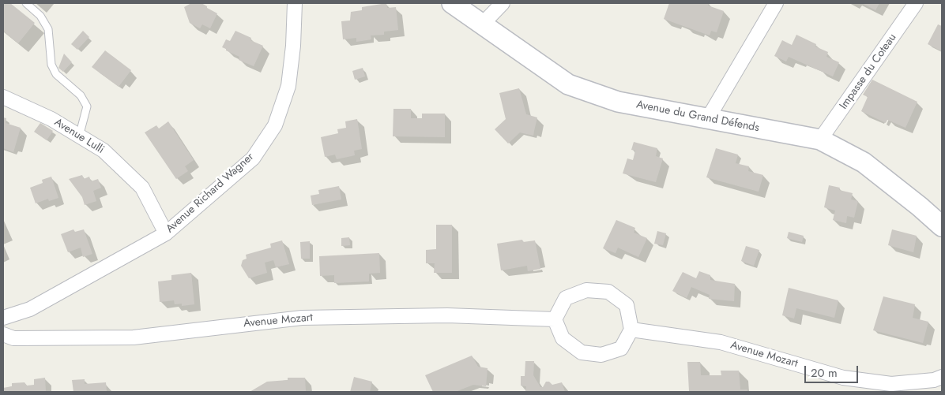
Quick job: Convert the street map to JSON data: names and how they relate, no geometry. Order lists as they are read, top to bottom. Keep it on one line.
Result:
{"streets":{"street":["Impasse du Coteau","Avenue du Grand Défends","Avenue Lulli","Avenue Richard Wagner","Avenue Mozart"]},"crossings":[["Impasse du Coteau","Avenue du Grand Défends"],["Avenue Lulli","Avenue Richard Wagner"]],"scale_bar":"20 m"}
